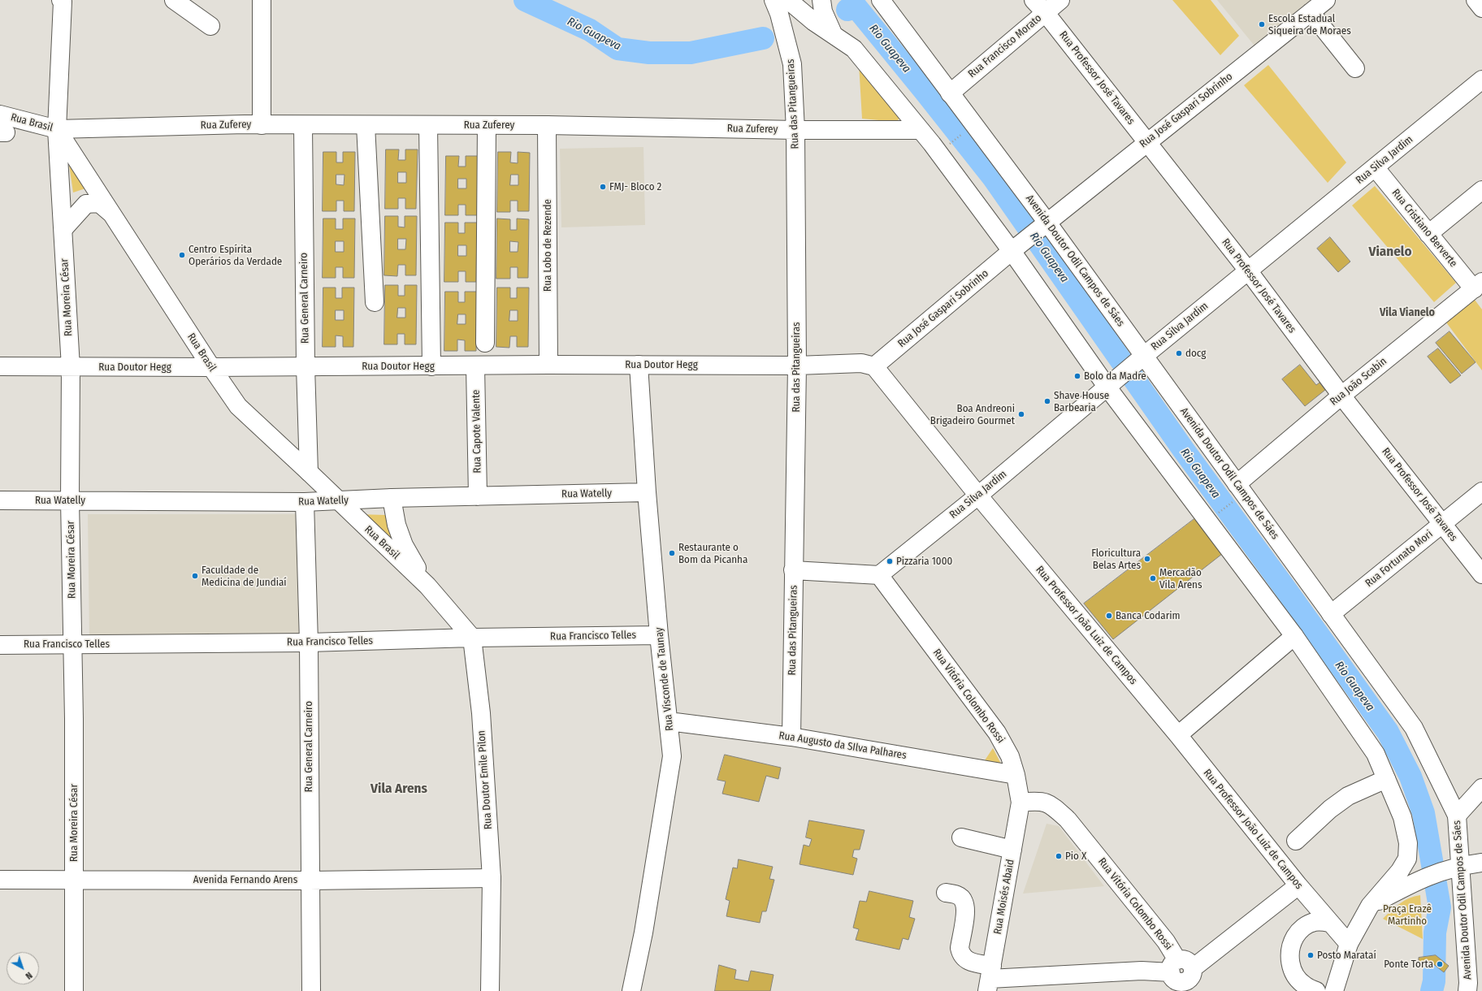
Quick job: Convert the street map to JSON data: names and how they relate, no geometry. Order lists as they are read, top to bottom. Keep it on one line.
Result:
{"streets":{"street":["Rua Francisco Morato","Rua Professor José Tavares","Rua das Pitangueiras","Rua José Gaspari Sobrinho","Rua Brasil","Rua Zuferey","Rua Silva Jardim","Rua Cristiano Berverte","Rua Lobo de Rezende","Avenida Doutor Odil Campos de Sáes","Rua Moreira César","Rua General Carneiro","Rua Doutor Hegg","Rua João Scabin","Rua Capote Valente","Rua Watelly","Rua Fortunato Mori","Rua Professor João Luiz de Campos","Rua Francisco Telles","Rua Visconde de Taunay","Rua Vitória Colombo Rossi","Rua Augusto da SIlva Palhares","Rua Doutor Emile Pilon","Avenida Fernando Arens","Rua Moisés Abaid"]},"crossings":[["Rua Francisco Morato","Rua Professor José Tavares"],["Rua Francisco Morato","Avenida Doutor Odil Campos de Sáes"],["Rua Professor José Tavares","Rua José Gaspari Sobrinho"],["Rua Professor José Tavares","Rua Silva Jardim"],["Rua Professor José Tavares","Rua João Scabin"],["Rua Professor José Tavares","Rua Fortunato Mori"],["Rua das Pitangueiras","Rua Zuferey"],["Rua das Pitangueiras","Rua Doutor Hegg"],["Rua das Pitangueiras","Rua Augusto da SIlva Palhares"],["Rua José Gaspari Sobrinho","Avenida Doutor Odil Campos de Sáes"],["Rua José Gaspari Sobrinho","Rua Professor João Luiz de Campos"],["Rua Brasil","Rua Zuferey"],["Rua Brasil","Rua Moreira César"],["Rua Brasil","Rua General Carneiro"],["Rua Brasil","Rua Doutor Hegg"],["Rua Brasil","Rua Watelly"],["Rua Zuferey","Rua Lobo de Rezende"],["Rua Zuferey","Rua Moreira César"],["Rua Zuferey","Rua General Carneiro"],["Rua Silva Jardim","Rua Cristiano Berverte"],["Rua Silva Jardim","Avenida Doutor Odil Campos de Sáes"],["Rua Silva Jardim","Rua Professor João Luiz de Campos"],["Rua Silva Jardim","Rua Vitória Colombo Rossi"],["Rua Cristiano Berverte","Rua João Scabin"],["Rua Lobo de Rezende","Rua Doutor Hegg"],["Avenida Doutor Odil Campos de Sáes","Rua João Scabin"],["Avenida Doutor Odil Campos de Sáes","Rua Fortunato Mori"],["Rua Moreira César","Rua Doutor Hegg"],["Rua Moreira César","Rua Watelly"],["Rua Moreira César","Rua Francisco Telles"],["Rua Moreira César","Avenida Fernando Arens"],["Rua General Carneiro","Rua Doutor Hegg"],["Rua General Carneiro","Rua Watelly"],["Rua General Carneiro","Rua Francisco Telles"],["Rua General Carneiro","Avenida Fernando Arens"],["Rua Doutor Hegg","Rua Capote Valente"],["Rua Doutor Hegg","Rua Visconde de Taunay"],["Rua Capote Valente","Rua Watelly"],["Rua Watelly","Rua Visconde de Taunay"],["Rua Francisco Telles","Rua Visconde de Taunay"],["Rua Francisco Telles","Rua Doutor Emile Pilon"],["Rua Visconde de Taunay","Rua Augusto da SIlva Palhares"],["Rua Vitória Colombo Rossi","Rua Augusto da SIlva Palhares"],["Rua Vitória Colombo Rossi","Rua Moisés Abaid"],["Rua Doutor Emile Pilon","Avenida Fernando Arens"]],"districts":["Vianelo","Vila Vianelo","Vila Arens"],"water":["Rio Guapeva"],"parks":["Praça Erazê Martinho"],"places":["Escola Estadual Siqueira de Moraes","FMJ- Bloco 2","Centro Espírita Operários da Verdade","docg","Bolo da Madre","Shave House Barbearia","Boa Andreoni Brigadeiro Gourmet","Restaurante o Bom da Picanha","Floricultura Belas Artes","Pizzaria 1000","Faculdade de Medicina de Jundiaí","Mercadão Vila Arens","Banca Codarim","Pio X","Posto Marataí","Ponte Torta"],"north":"bottom right"}
